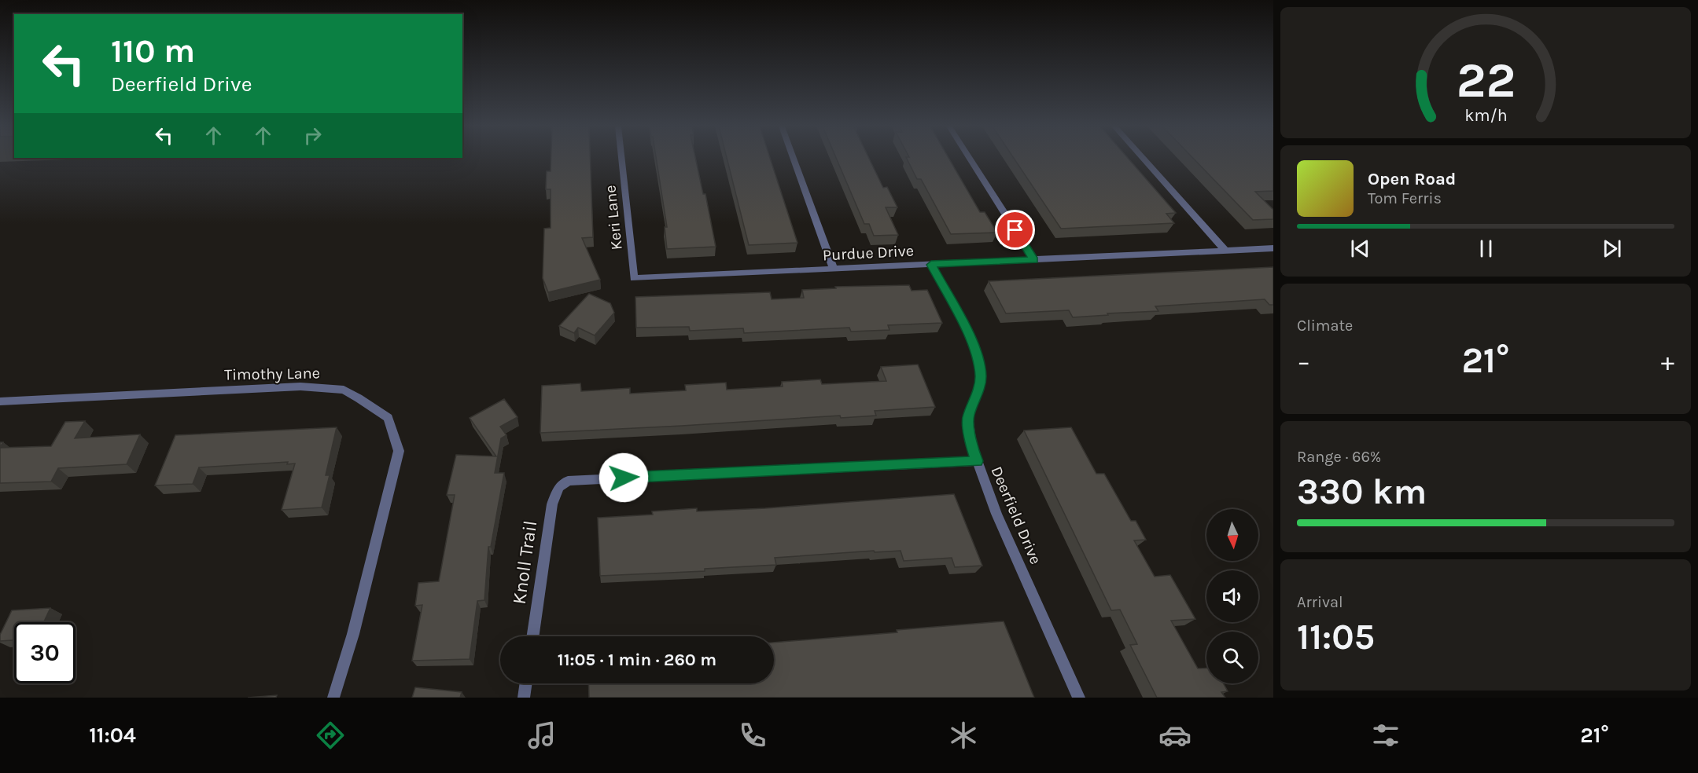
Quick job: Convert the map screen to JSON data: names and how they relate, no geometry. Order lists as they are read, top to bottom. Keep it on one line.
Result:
{"streets":{"street":["Keri Lane","Purdue Drive","Timothy Lane","Deerfield Drive","Knoll Trail"]},"crossings":[["Keri Lane","Purdue Drive"],["Purdue Drive","Deerfield Drive"],["Deerfield Drive","Knoll Trail"]],"north":"bottom","page":{"turn":["110 m","Deerfield Drive"],"song":["Open Road","Tom Ferris"],"tile":["Climate",["Range · 66%","330 km"],["Arrival","11:05"]],"heat":["−","21°","+"],"limit":"30","trip":"11:05 · 1 min · 260 m","tabs":["11:04","21°"],"gauge":["22","km/h"]}}
